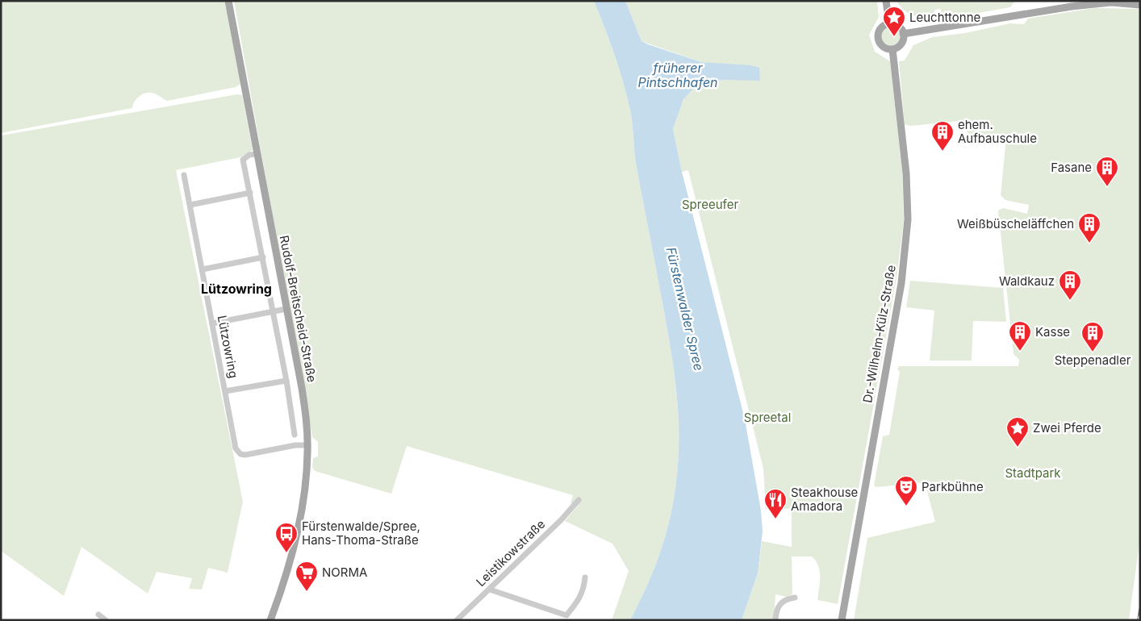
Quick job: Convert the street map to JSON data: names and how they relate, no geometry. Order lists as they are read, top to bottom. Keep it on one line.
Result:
{"streets":{"main road":["Rudolf-Breitscheid-Straße","Dr.-Wilhelm-Külz-Straße"],"street":["Lützowring","Leistikowstraße"]},"crossings":[["Rudolf-Breitscheid-Straße","Lützowring"]],"districts":["Lützowring"],"water":["früherer Pintschhafen","Fürstenwalder Spree"],"parks":["Spreeufer","Spreetal","Stadtpark"],"places":{"place":["Leuchttonne","Zwei Pferde"],"building":["ehem. Aufbauschule","Fasane","Weißbüscheläffchen","Waldkauz","Kasse","Steppenadler"],"theatre":["Parkbühne"],"restaurant":["Steakhouse Amadora"],"bus stop":["Fürstenwalde/Spree, Hans-Thoma-Straße"],"supermarket":["NORMA"]}}
